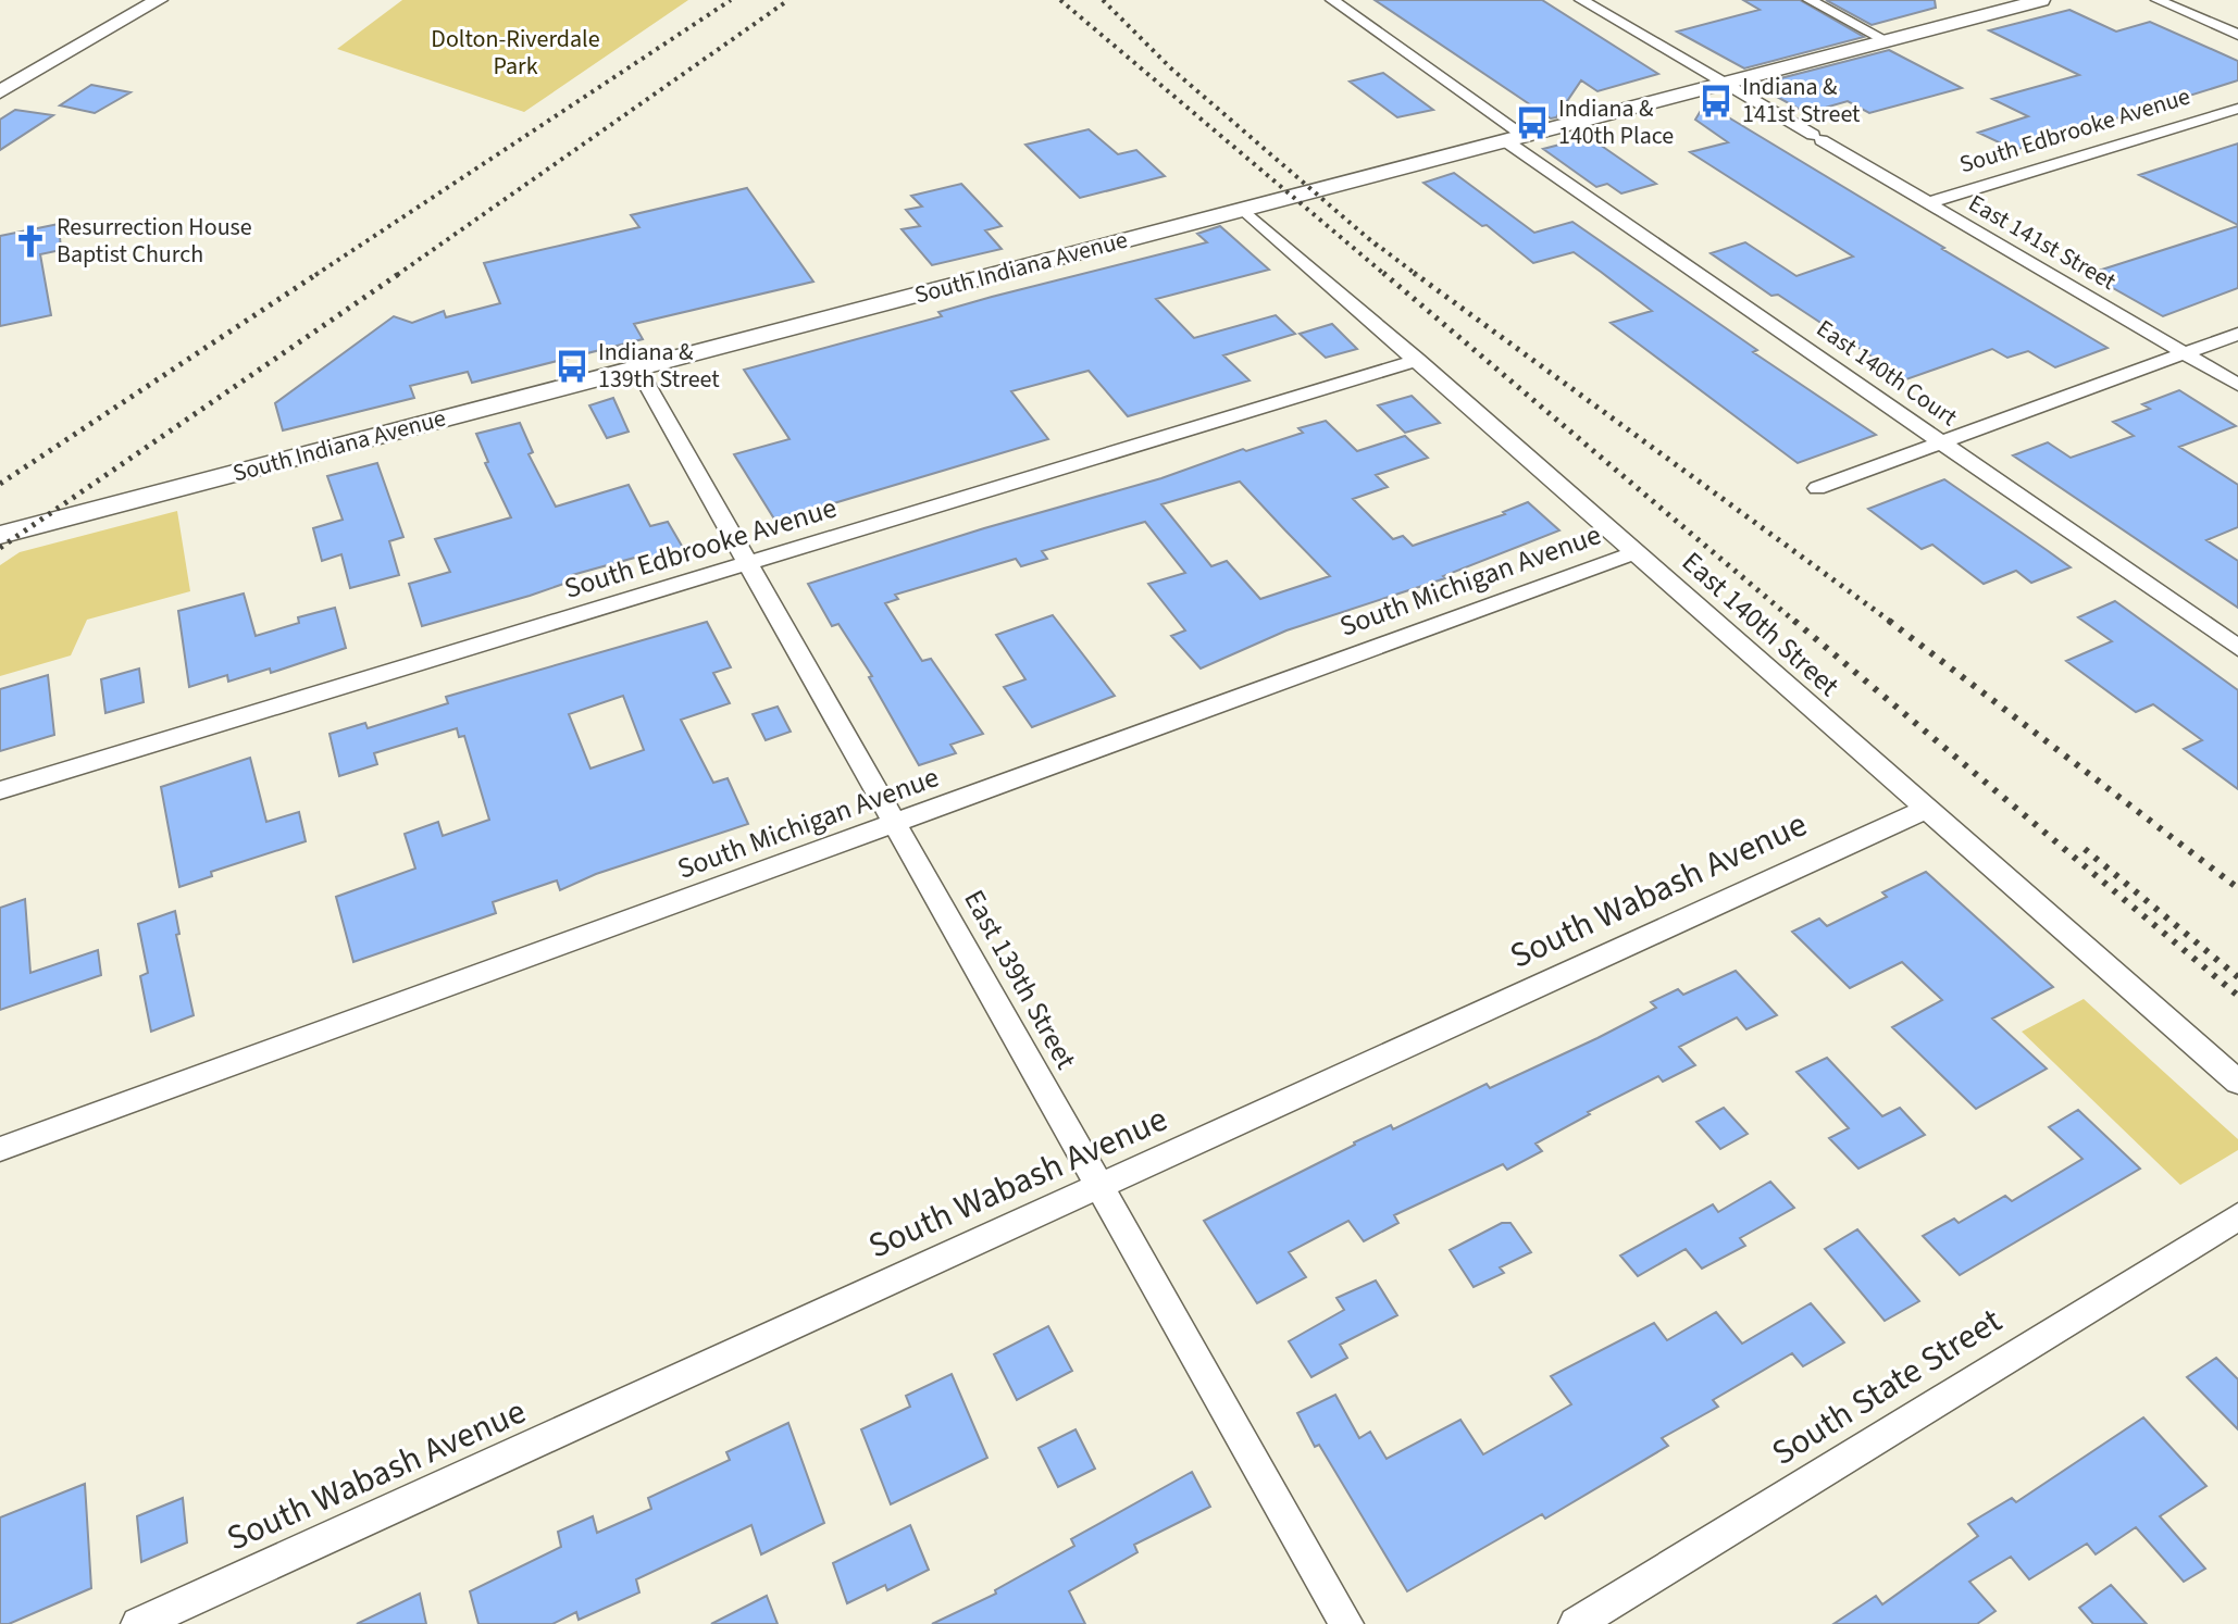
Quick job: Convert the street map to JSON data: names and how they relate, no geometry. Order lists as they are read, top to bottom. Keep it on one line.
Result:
{"streets":{"main road":["South Indiana Avenue"],"street":["South Edbrooke Avenue","East 141st Street","East 140th Court","South Michigan Avenue","East 140th Street","South Wabash Avenue","East 139th Street","South State Street"]},"crossings":[["South Edbrooke Avenue","East 141st Street"],["South Edbrooke Avenue","East 140th Street"],["South Edbrooke Avenue","East 139th Street"],["East 141st Street","South Indiana Avenue"],["South Indiana Avenue","East 140th Court"],["South Indiana Avenue","East 140th Street"],["South Indiana Avenue","East 139th Street"],["South Michigan Avenue","East 140th Street"],["South Michigan Avenue","East 139th Street"],["East 140th Street","South Wabash Avenue"],["South Wabash Avenue","East 139th Street"]],"parks":["Dolton-Riverdale Park"],"places":{"bus stop":["Indiana & 141st Street","Indiana & 140th Place","Indiana & 139th Street"],"church":["Resurrection House Baptist Church"]}}
